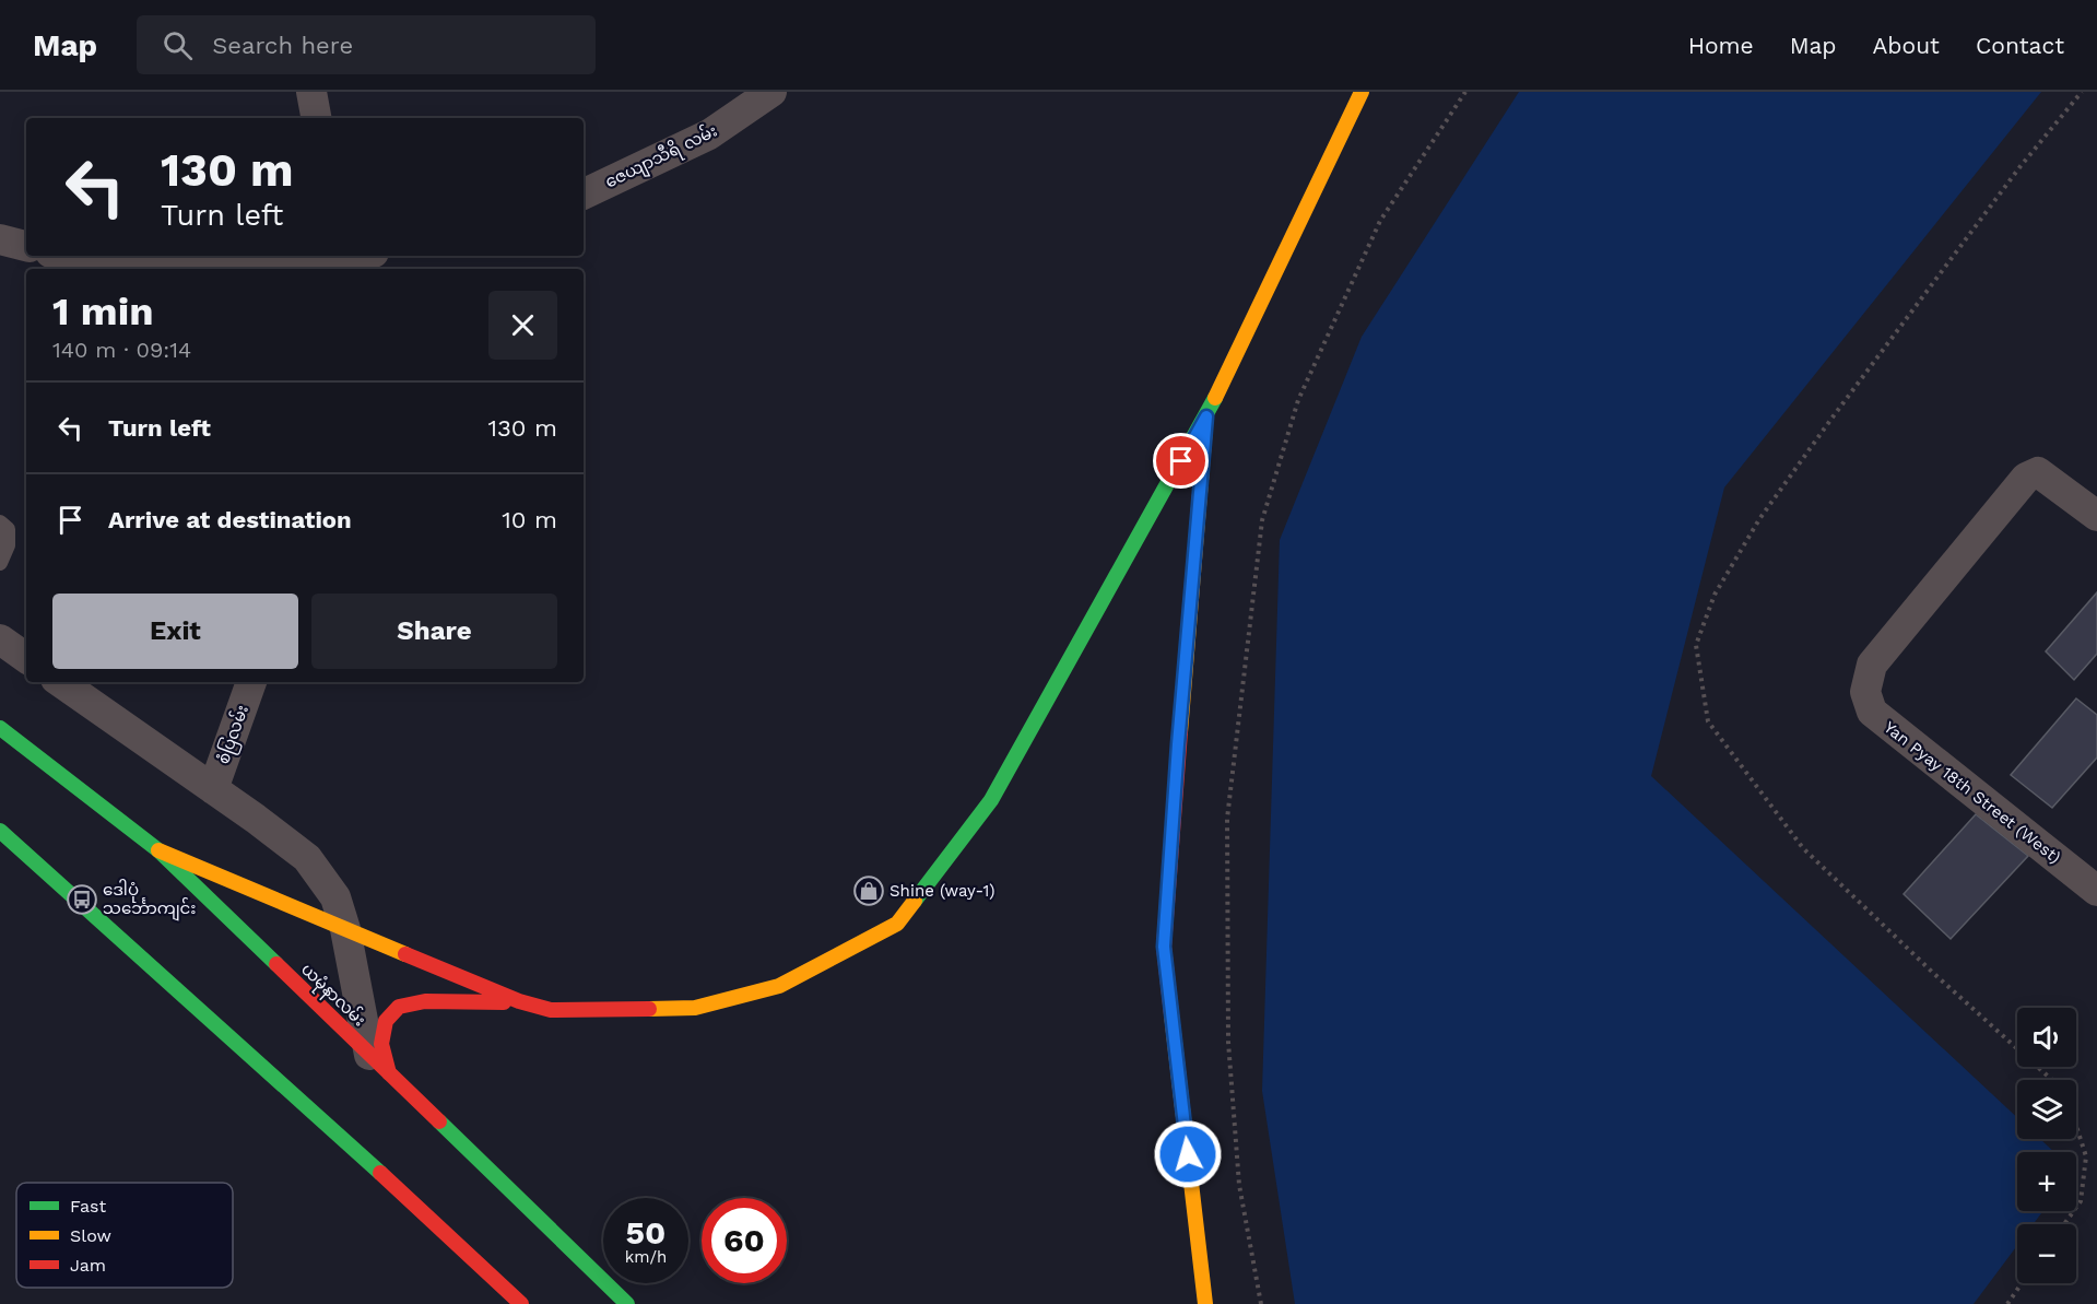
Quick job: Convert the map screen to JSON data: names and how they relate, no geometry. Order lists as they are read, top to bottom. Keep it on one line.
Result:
{"streets":{"main road":["ယမုံနာလမ်း"],"street":["ဇေယျာသီရိ လမ်း","စံပြလမ်း","Yan Pyay 18th Street (West)"]},"places":{"shop":["Shine (way-1)"],"bus stop":["ဒေါပုံ သင်္ဘောကျင်း"]},"legend":["Fast","Slow","Jam"],"page":{"header":"Map","search":"Search here","nav":["Home","Map","About","Contact"],"turn":["130 m","Turn left"],"heading":["1 min","140 m · 09:14"],"list":[{"name":"Turn left","value":"130 m"},{"name":"Arrive at destination","value":"10 m"}],"buttons":["Exit","Share"],"map_buttons":["+","−"],"speed":"50 km/h","limit":"60"}}
